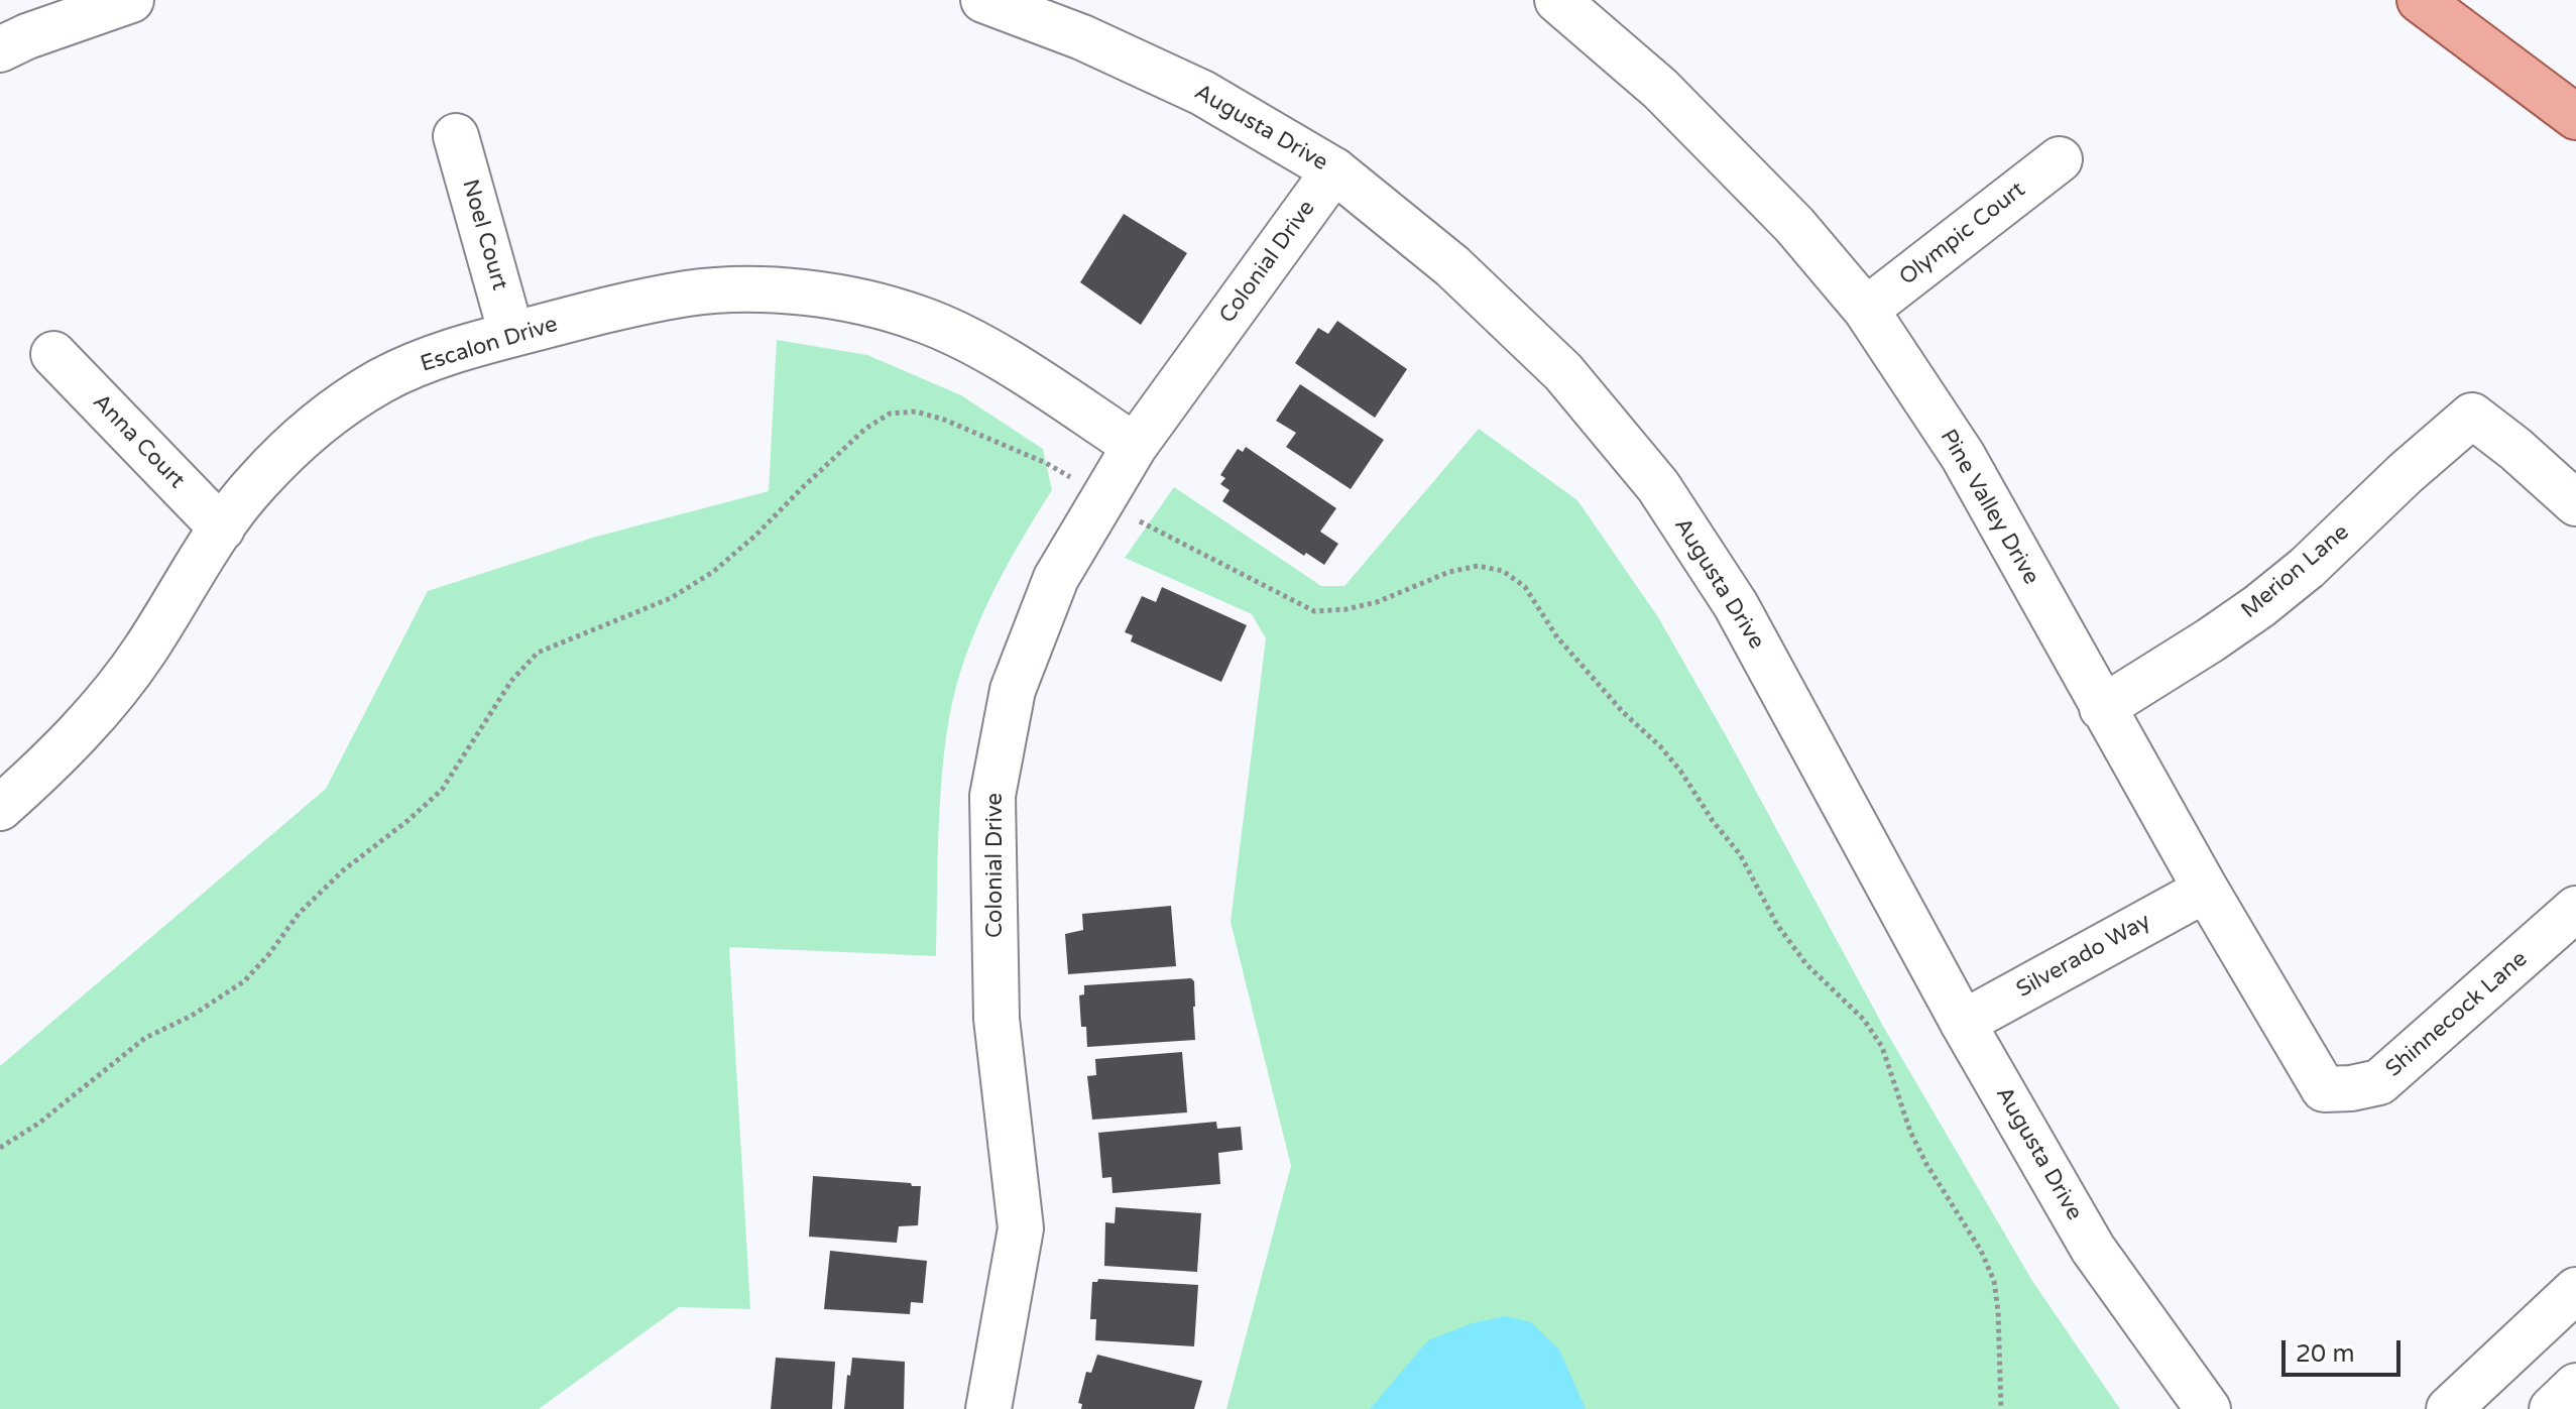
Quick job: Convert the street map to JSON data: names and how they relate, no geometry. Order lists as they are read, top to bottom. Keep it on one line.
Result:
{"streets":{"street":["Augusta Drive","Olympic Court","Noel Court","Colonial Drive","Escalon Drive","Anna Court","Pine Valley Drive","Merion Lane","Silverado Way","Shinnecock Lane"]},"crossings":[["Augusta Drive","Colonial Drive"],["Augusta Drive","Silverado Way"],["Olympic Court","Pine Valley Drive"],["Noel Court","Escalon Drive"],["Colonial Drive","Escalon Drive"],["Escalon Drive","Anna Court"],["Pine Valley Drive","Merion Lane"],["Pine Valley Drive","Silverado Way"],["Pine Valley Drive","Shinnecock Lane"]],"scale_bar":"20 m"}
